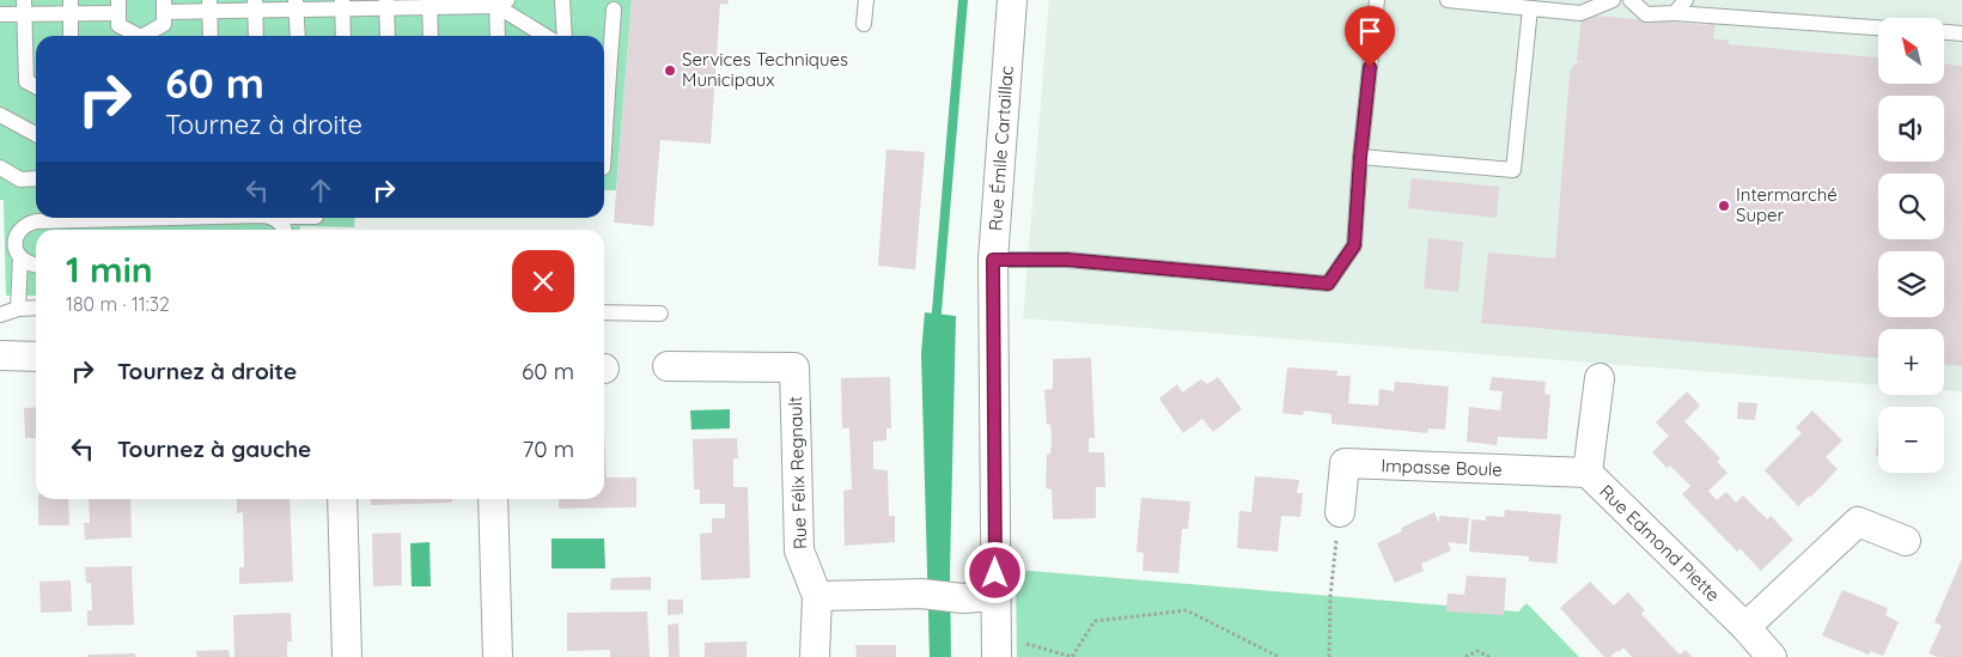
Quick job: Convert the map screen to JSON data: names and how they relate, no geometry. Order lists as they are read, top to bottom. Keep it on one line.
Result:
{"streets":{"street":["Rue Émile Cartaillac","Impasse Boule","Rue Félix Regnault","Rue Edmond Piette"]},"crossings":[["Impasse Boule","Rue Edmond Piette"]],"places":["Services Techniques Municipaux","Intermarché Super"],"north":"top left","page":{"map_buttons":["+","−"],"turn":["60 m","Tournez à droite"],"heading":["1 min","180 m · 11:32"],"list":[{"name":"Tournez à droite","value":"60 m"},{"name":"Tournez à gauche","value":"70 m"}]}}
